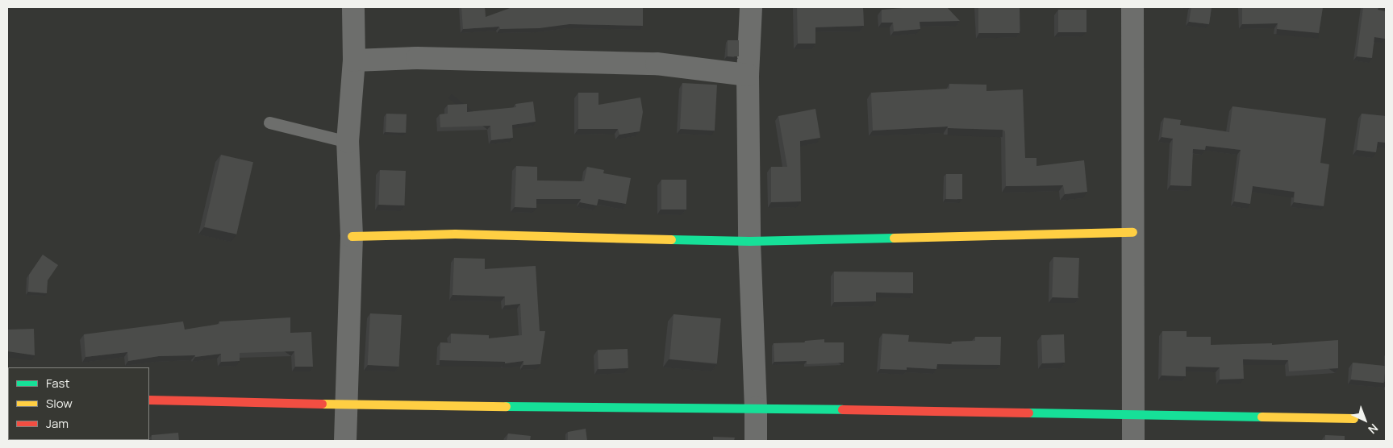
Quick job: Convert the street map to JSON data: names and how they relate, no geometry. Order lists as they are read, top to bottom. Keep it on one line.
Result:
{"legend":["Fast","Slow","Jam"],"north":"bottom right"}
